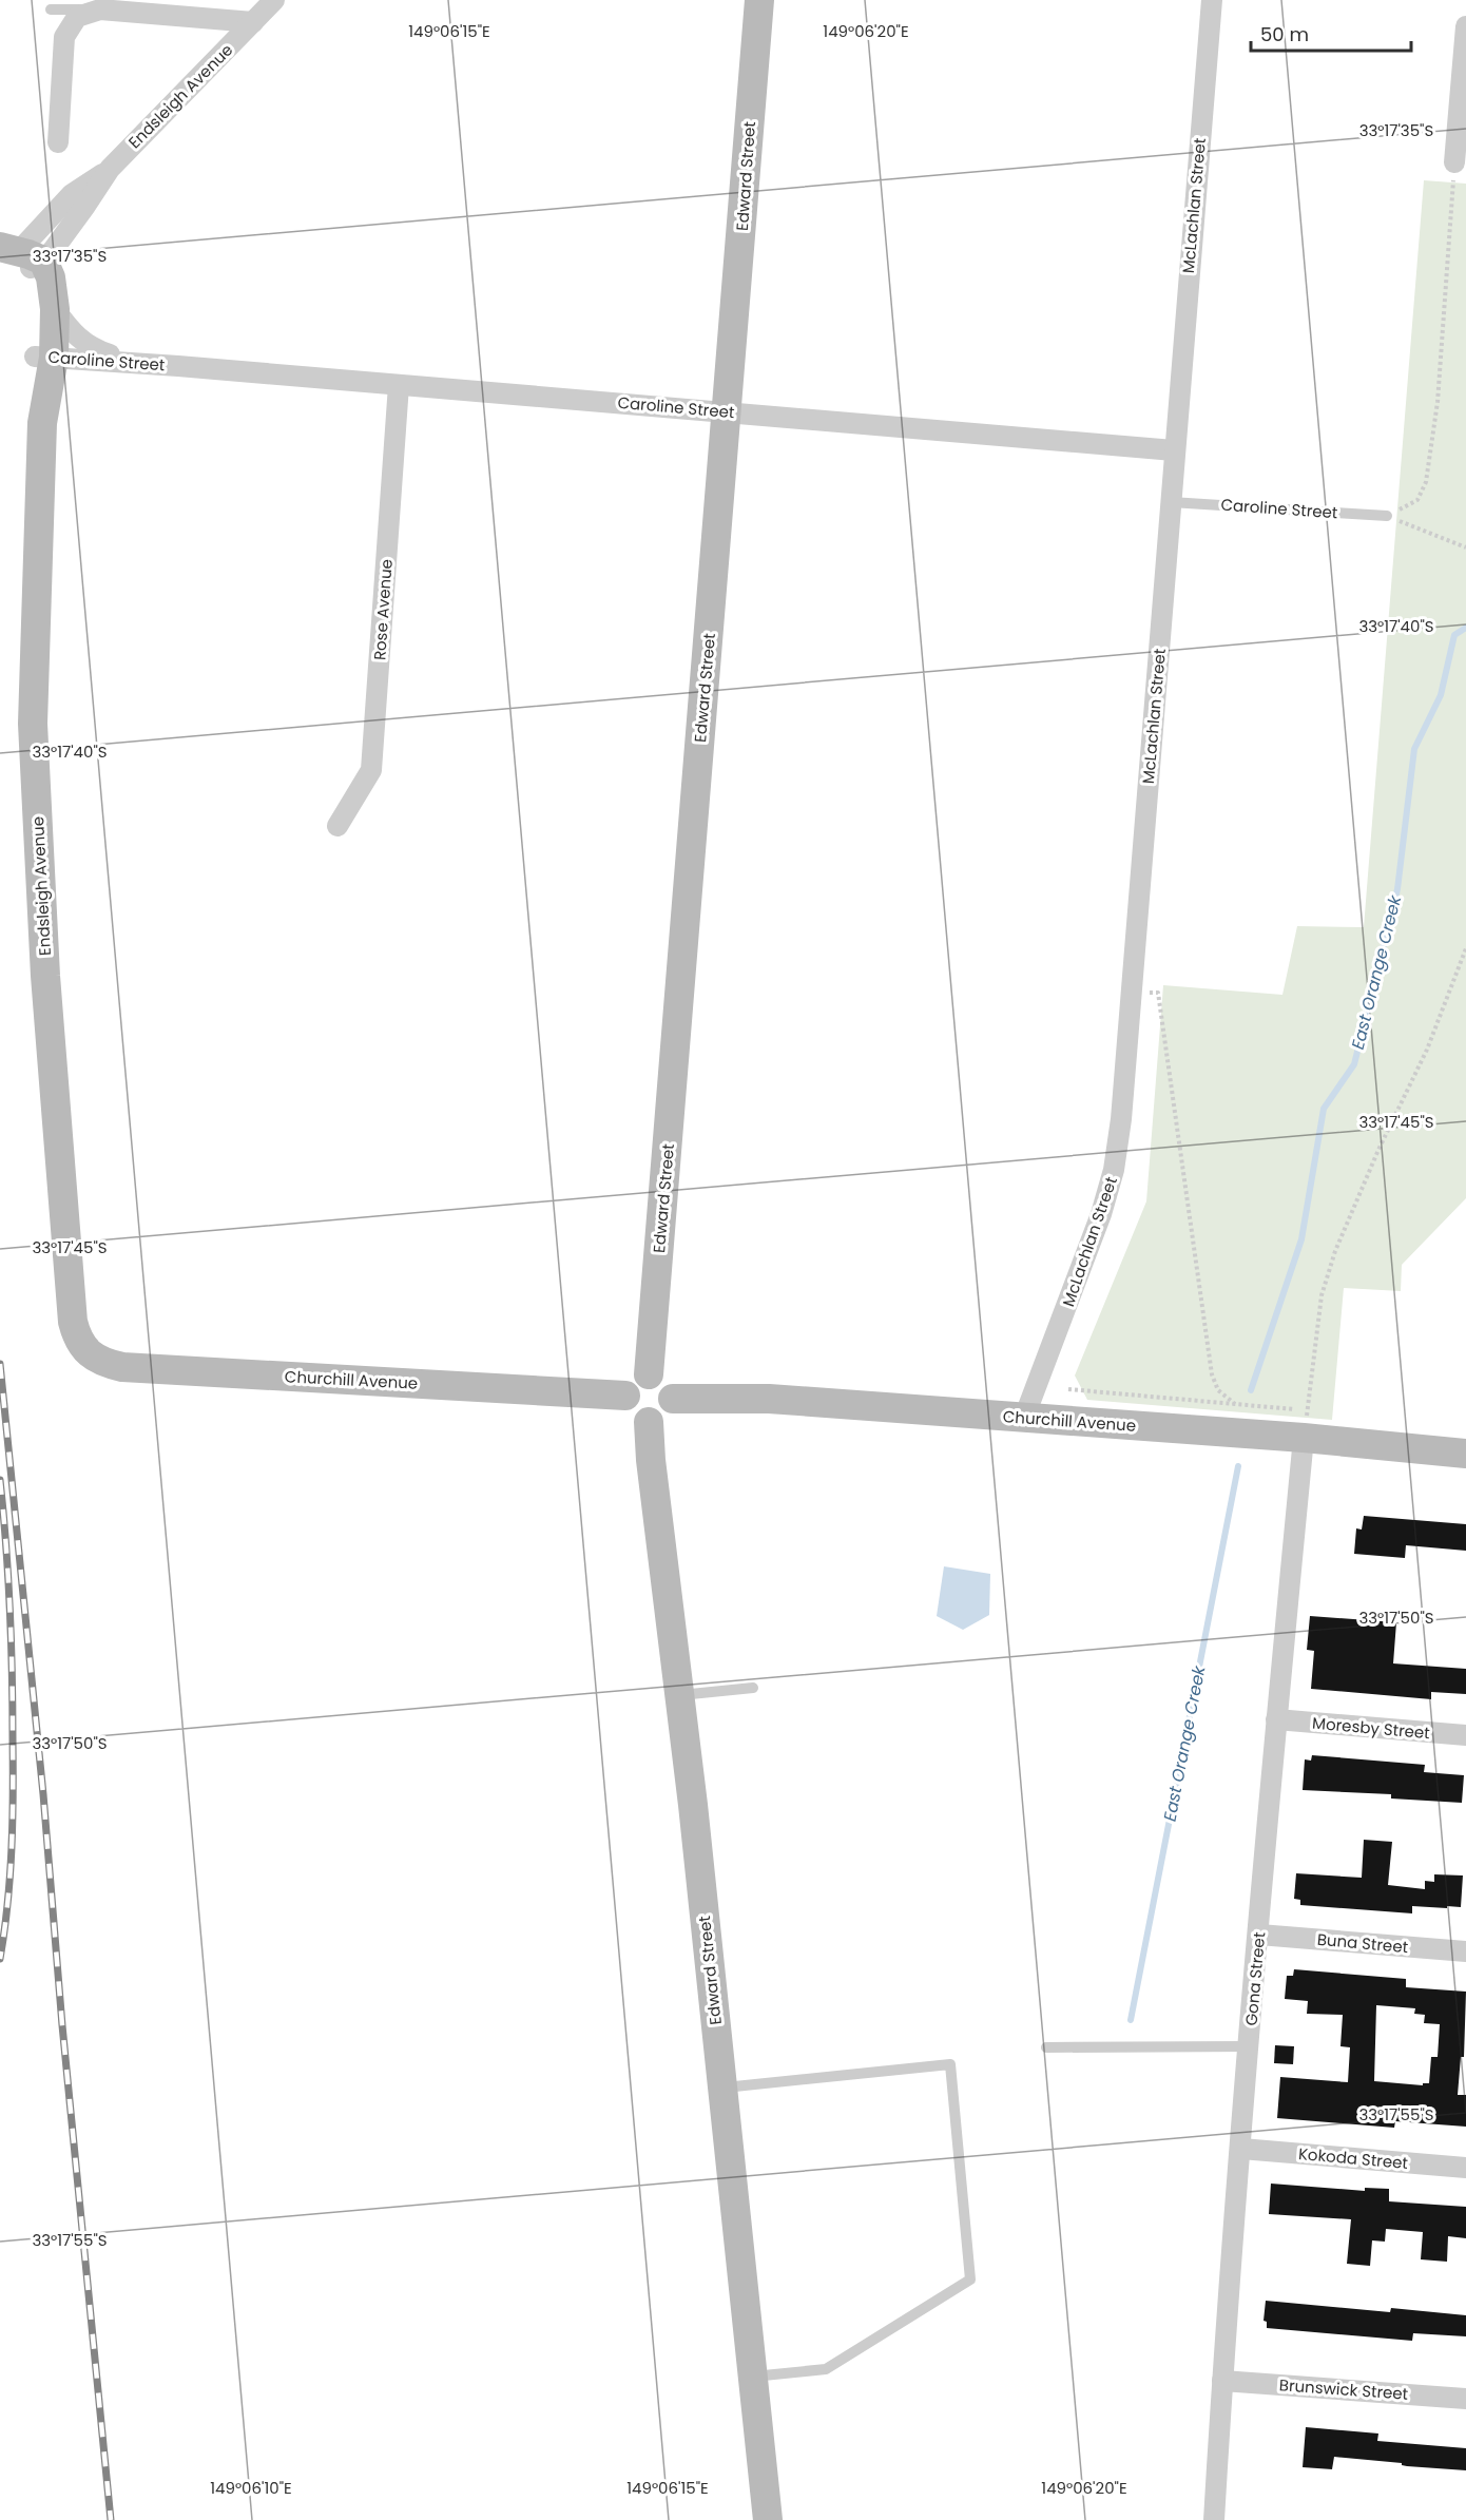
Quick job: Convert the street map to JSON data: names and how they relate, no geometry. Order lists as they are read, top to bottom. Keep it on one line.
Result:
{"streets":{"street":["Endsleigh Avenue","Edward Street","McLachlan Street","Caroline Street","Rose Avenue","Churchill Avenue","Moresby Street","Buna Street","Gona Street","Kokoda Street","Brunswick Street"]},"crossings":[["Endsleigh Avenue","Caroline Street"],["Endsleigh Avenue","Churchill Avenue"],["Edward Street","Caroline Street"],["Edward Street","Churchill Avenue"],["McLachlan Street","Caroline Street"],["McLachlan Street","Churchill Avenue"],["Caroline Street","Rose Avenue"],["Churchill Avenue","Gona Street"],["Moresby Street","Gona Street"],["Buna Street","Gona Street"],["Gona Street","Kokoda Street"],["Gona Street","Brunswick Street"]],"water":["East Orange Creek"],"scale_bar":"50 m","coordinates":["149°06'15\"E","149°06'20\"E","33°17'35\"S","33°17'40\"S","33°17'45\"S","33°17'50\"S","33°17'55\"S","149°06'10\"E"]}
